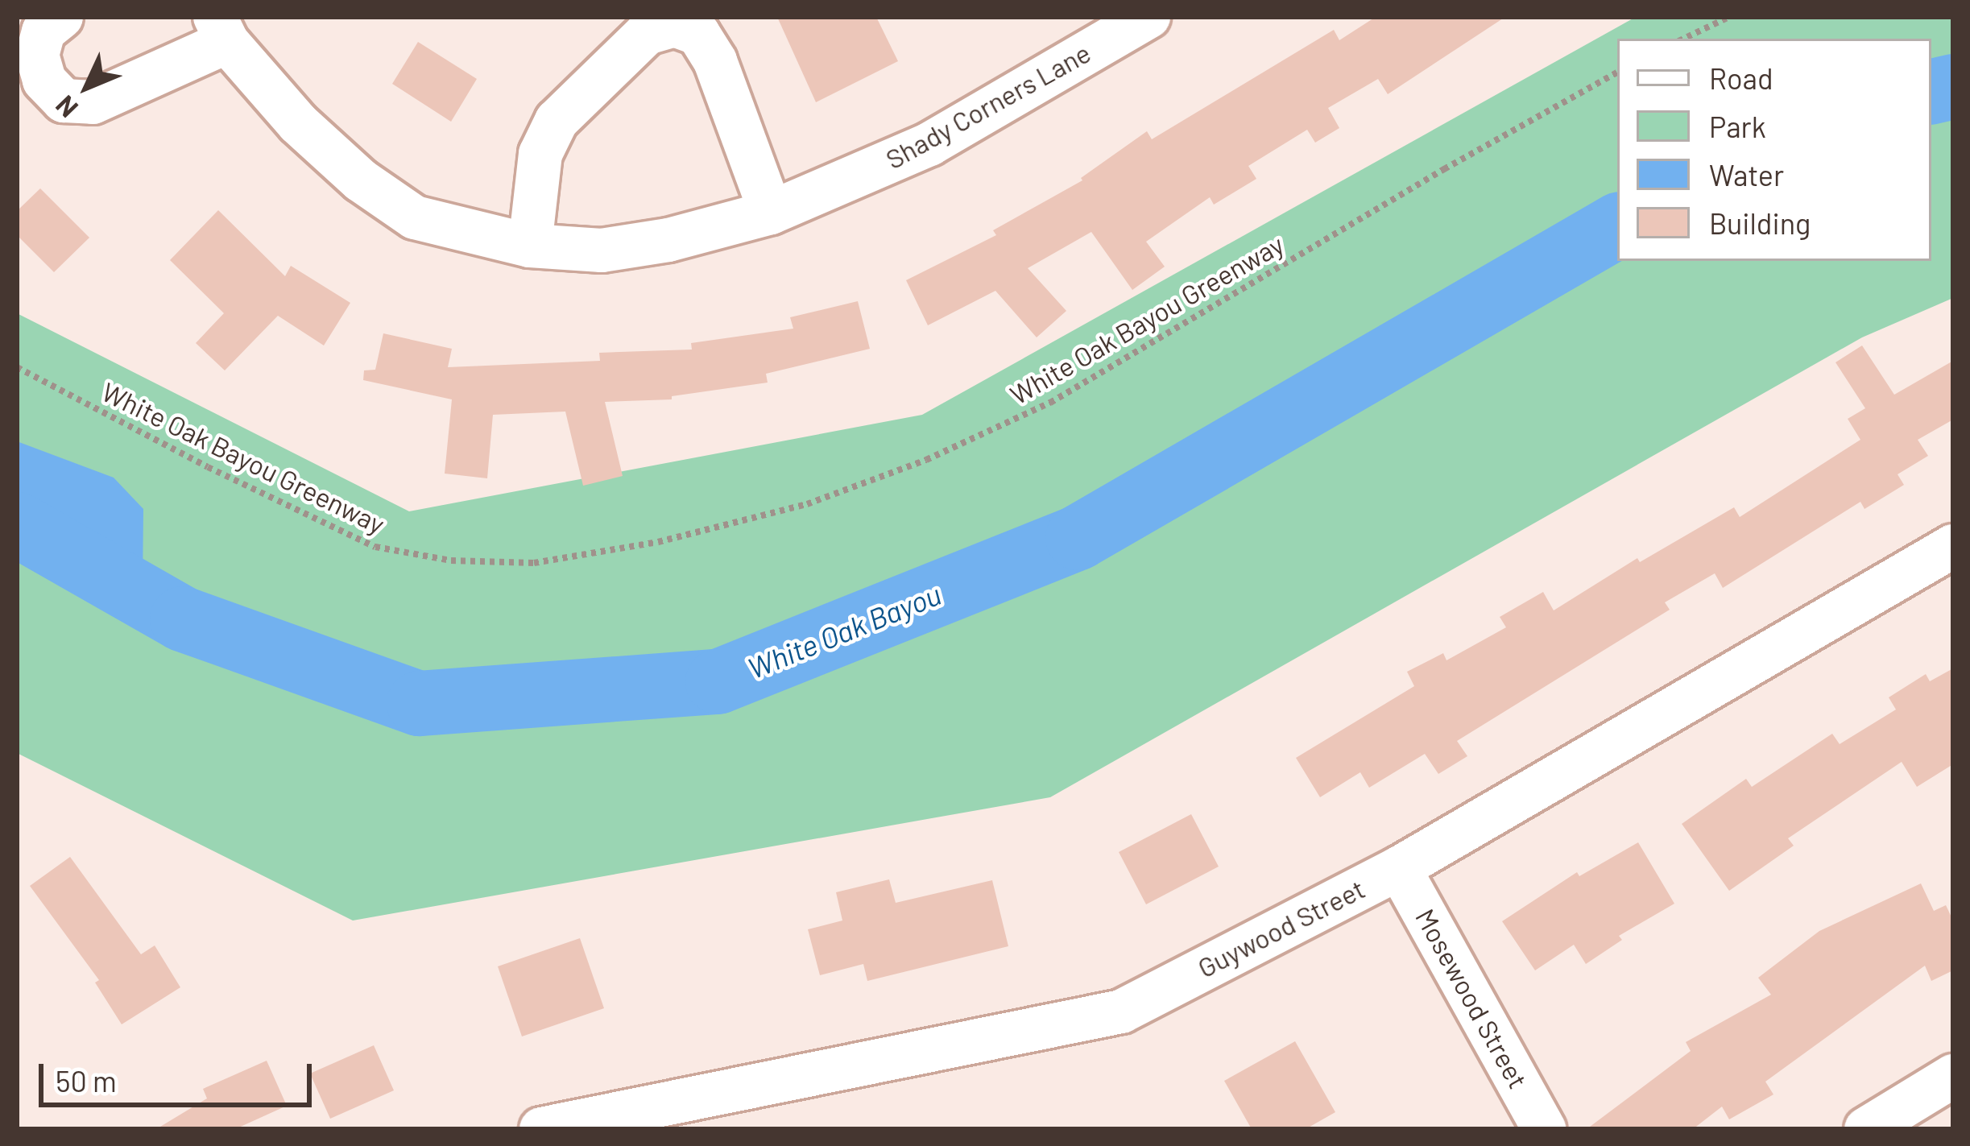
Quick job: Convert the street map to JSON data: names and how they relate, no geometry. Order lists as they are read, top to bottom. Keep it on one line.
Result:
{"streets":{"street":["Shady Corners Lane","Guywood Street","Mosewood Street"],"path":["White Oak Bayou Greenway"]},"crossings":[["Guywood Street","Mosewood Street"]],"water":["White Oak Bayou"],"legend":["Road","Park","Water","Building"],"scale_bar":"50 m","north":"bottom left"}
